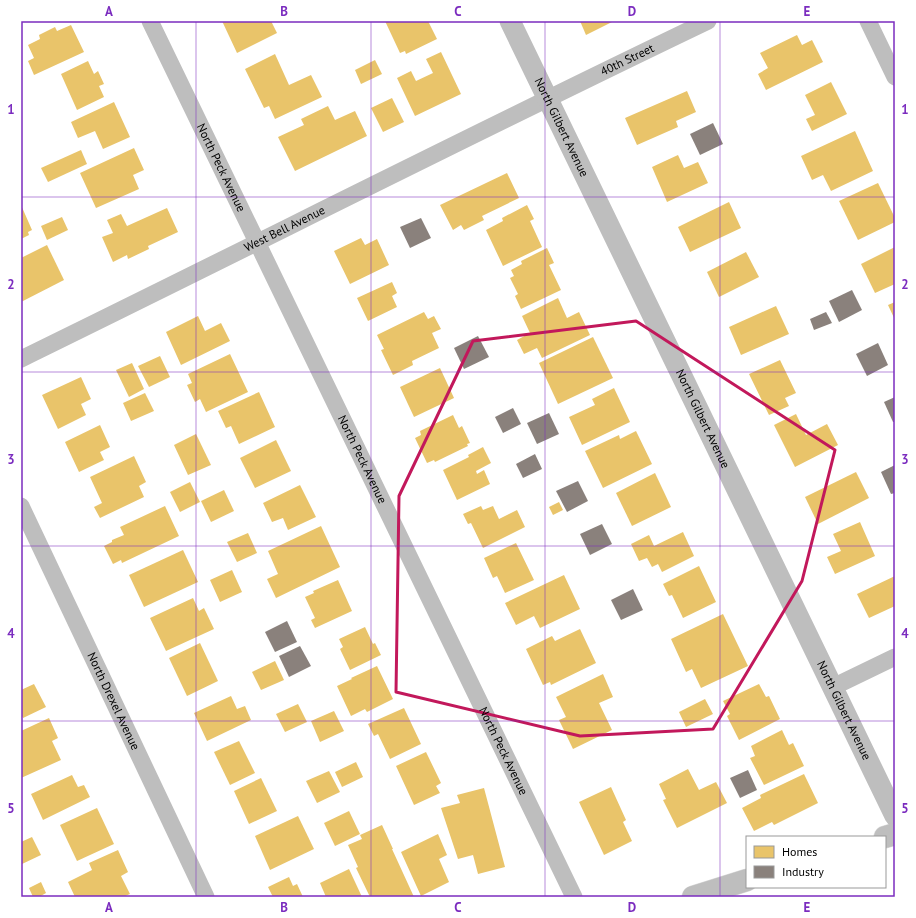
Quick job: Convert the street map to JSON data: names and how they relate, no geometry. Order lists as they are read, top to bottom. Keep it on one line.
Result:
{"streets":{"street":["40th Street","North Gilbert Avenue","North Peck Avenue","West Bell Avenue","North Drexel Avenue"]},"crossings":[["40th Street","North Gilbert Avenue"],["40th Street","West Bell Avenue"],["North Gilbert Avenue","West Bell Avenue"],["North Peck Avenue","West Bell Avenue"]],"legend":["Homes","Industry"],"grid":{"columns":["A","B","C","D","E"],"rows":["1","2","3","4","5"]}}
